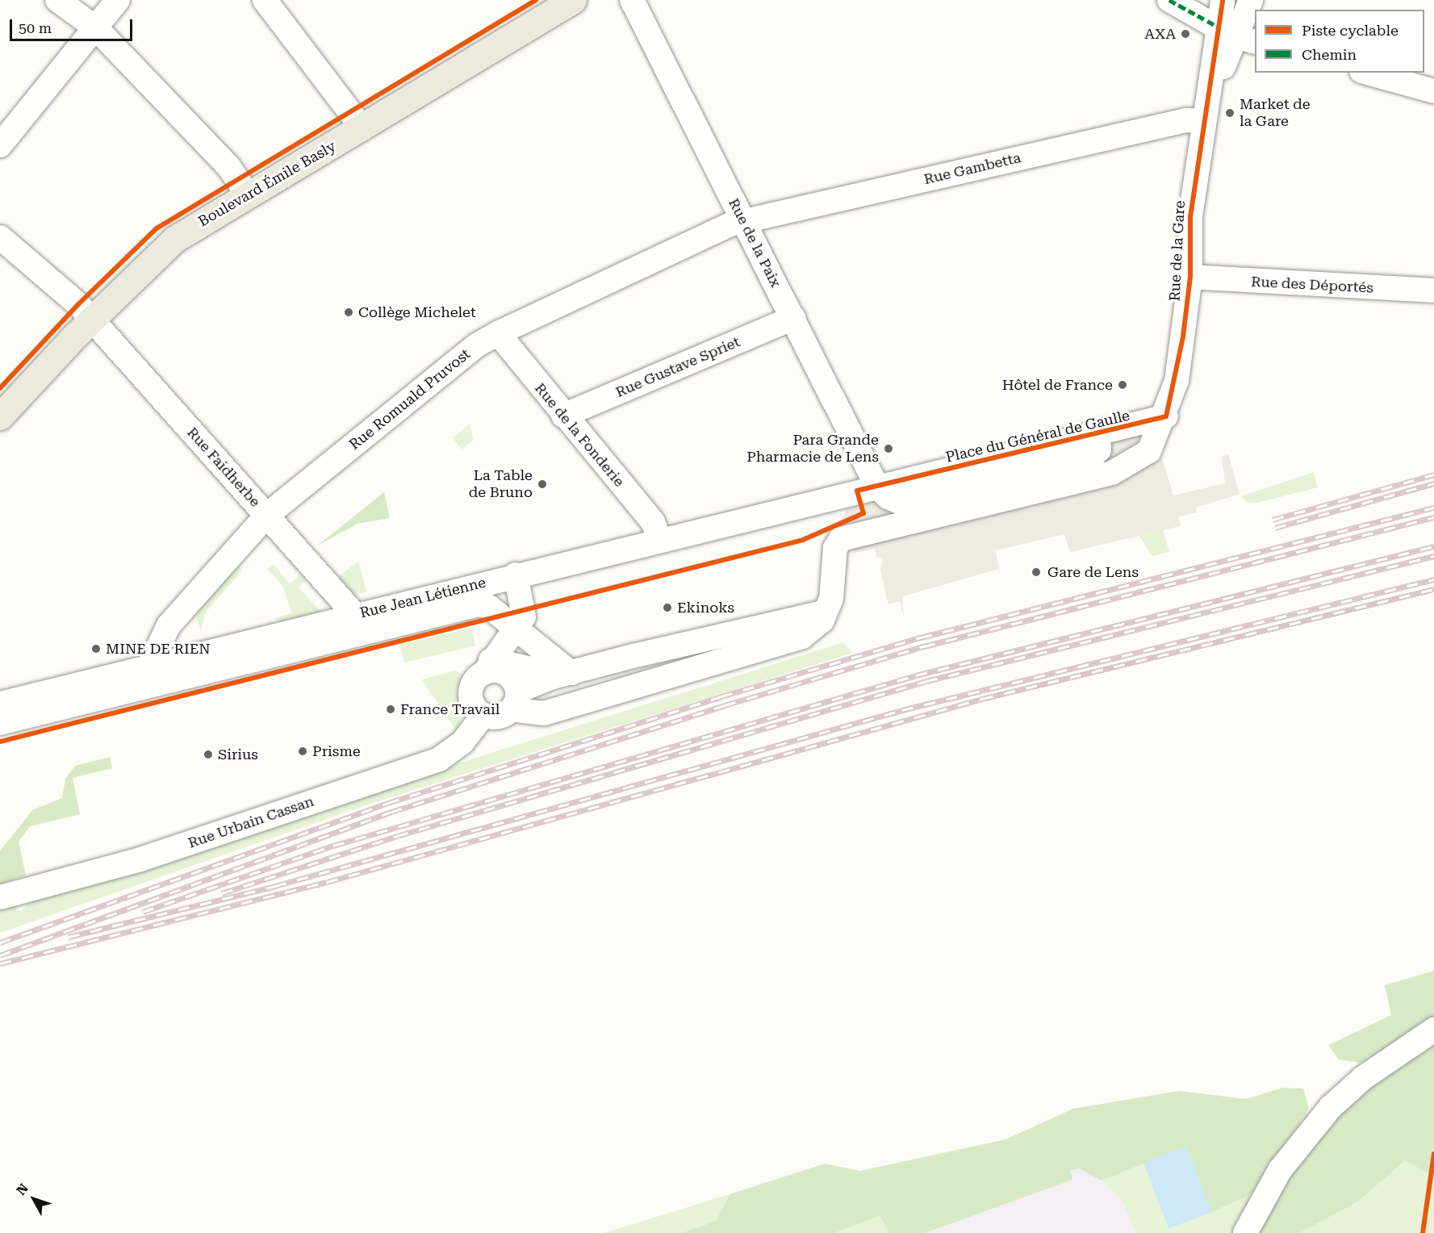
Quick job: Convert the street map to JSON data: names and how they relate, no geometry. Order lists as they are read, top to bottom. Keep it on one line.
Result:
{"streets":{"main road":["Boulevard Émile Basly"],"street":["Rue Gambetta","Rue de la Paix","Rue de la Gare","Rue des Déportés","Rue Gustave Spriet","Rue Romuald Pruvost","Rue de la Fonderie","Place du Général de Gaulle","Rue Faidherbe","Rue Jean Létienne","Rue Urbain Cassan"]},"crossings":[["Rue Gambetta","Rue de la Paix"],["Rue Gambetta","Rue de la Gare"],["Rue Gambetta","Rue Romuald Pruvost"],["Boulevard Émile Basly","Rue Faidherbe"],["Rue de la Paix","Rue Gustave Spriet"],["Rue de la Paix","Rue Romuald Pruvost"],["Rue de la Paix","Place du Général de Gaulle"],["Rue de la Gare","Rue des Déportés"],["Rue de la Gare","Place du Général de Gaulle"],["Rue Gustave Spriet","Rue de la Fonderie"],["Rue Romuald Pruvost","Rue de la Fonderie"],["Rue Romuald Pruvost","Rue Faidherbe"],["Rue Romuald Pruvost","Rue Jean Létienne"],["Rue de la Fonderie","Rue Jean Létienne"],["Place du Général de Gaulle","Rue Jean Létienne"],["Rue Faidherbe","Rue Jean Létienne"]],"places":["AXA","Market de la Gare","Collège Michelet","Hôtel de France","Para Grande Pharmacie de Lens","La Table de Bruno","Gare de Lens","Ekinoks","MINE DE RIEN","France Travail","Prisme","Sirius"],"legend":["Piste cyclable","Chemin"],"scale_bar":"50 m","north":"top left"}
